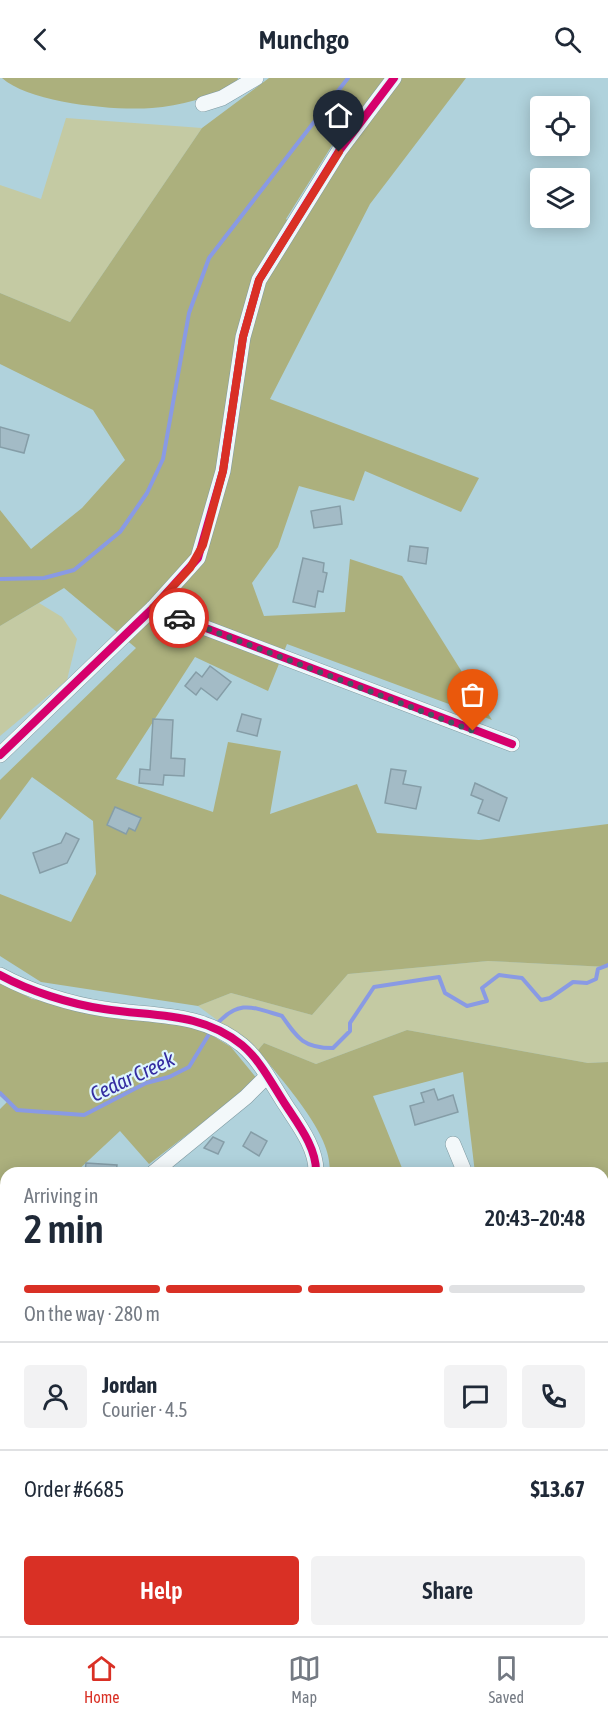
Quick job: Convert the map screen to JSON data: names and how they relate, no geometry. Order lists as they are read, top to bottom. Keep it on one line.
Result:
{"water":["Cedar Creek"],"page":{"header":"Munchgo","heading":["2 min","Arriving in","20:43–20:48"],"panel":["Jordan","Courier · 4.5","Order #6685","$13.67"],"bar":"On the way · 280 m","buttons":["Help","Share"],"tabs":["Home","Map","Saved"]}}
